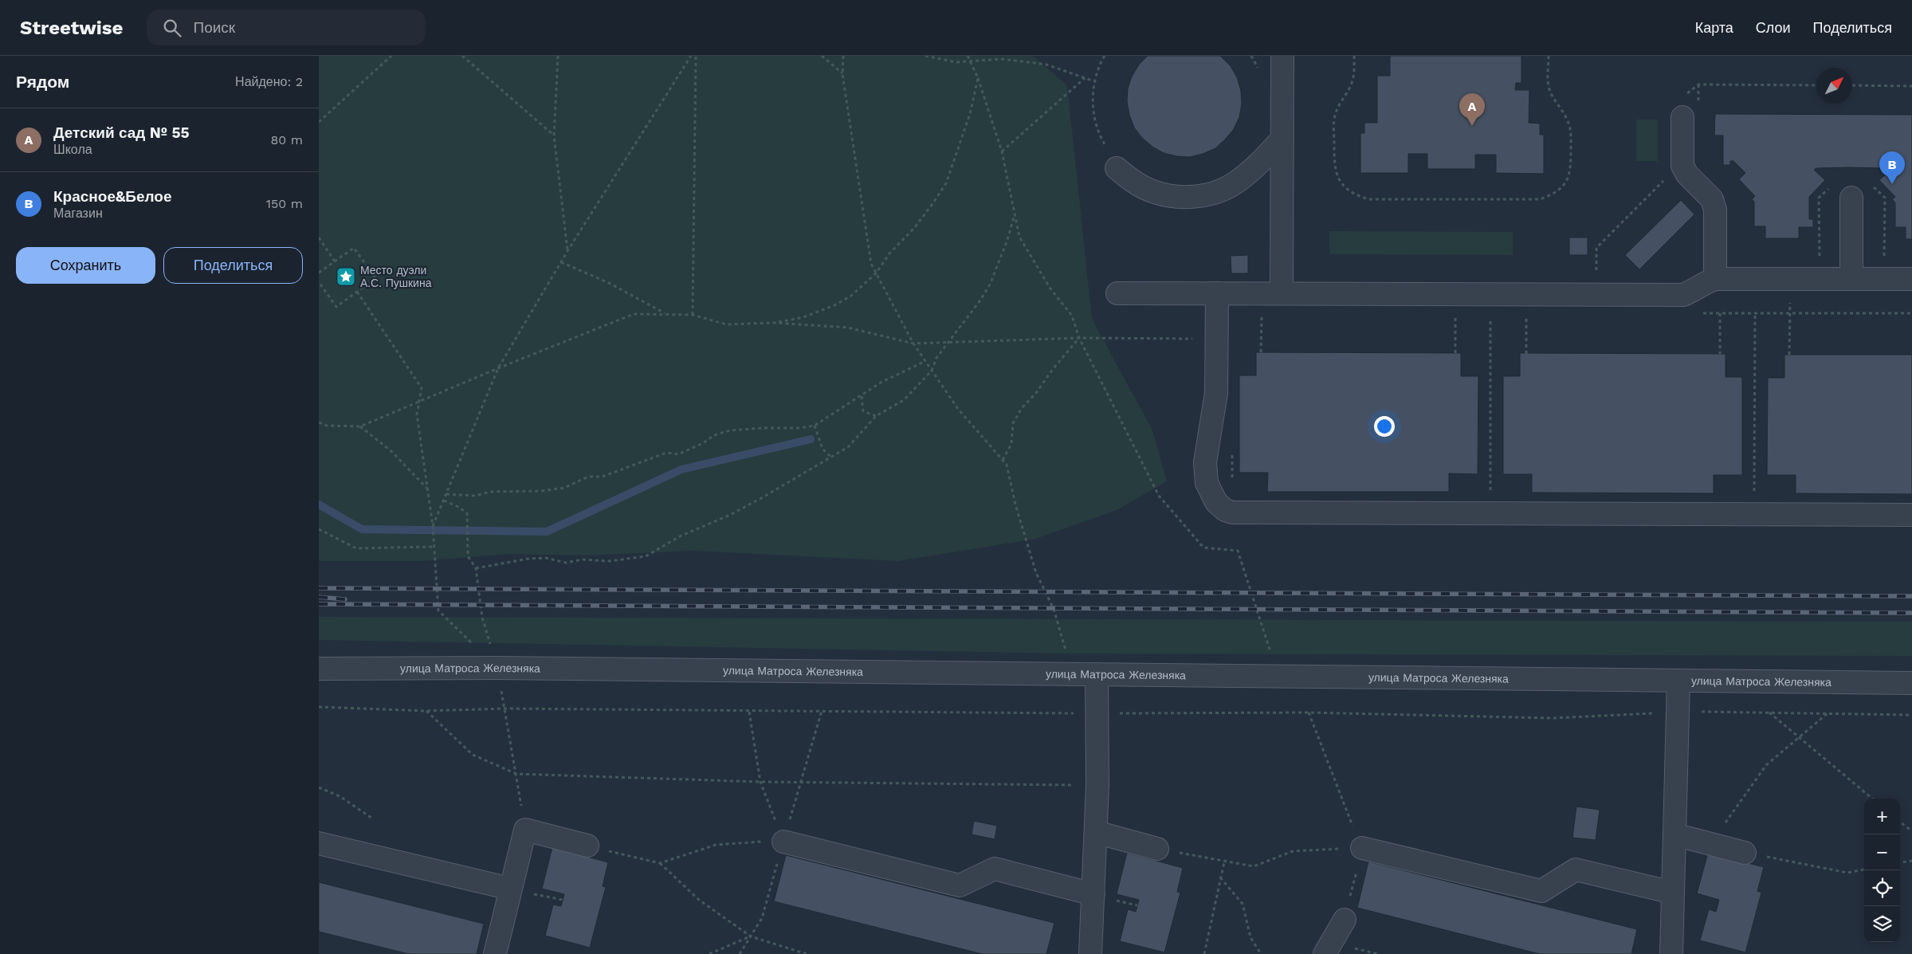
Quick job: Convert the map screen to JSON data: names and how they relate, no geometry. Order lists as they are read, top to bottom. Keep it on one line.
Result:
{"streets":{"street":["улица Матроса Железняка"]},"places":{"place":["Место дуэли А.С. Пушкина"]},"north":"top right","page":{"header":"Streetwise","search":"Поиск","nav":["Карта","Слои","Поделиться"],"heading":["Рядом","Найдено: 2"],"pins":["A","B"],"list":[{"mark":"A","name":"Детский сад № 55","note":"Школа","value":"80 m"},{"mark":"B","name":"Красное&Белое","note":"Магазин","value":"150 m"}],"buttons":["Сохранить","Поделиться"],"map_buttons":["+","−"]}}
